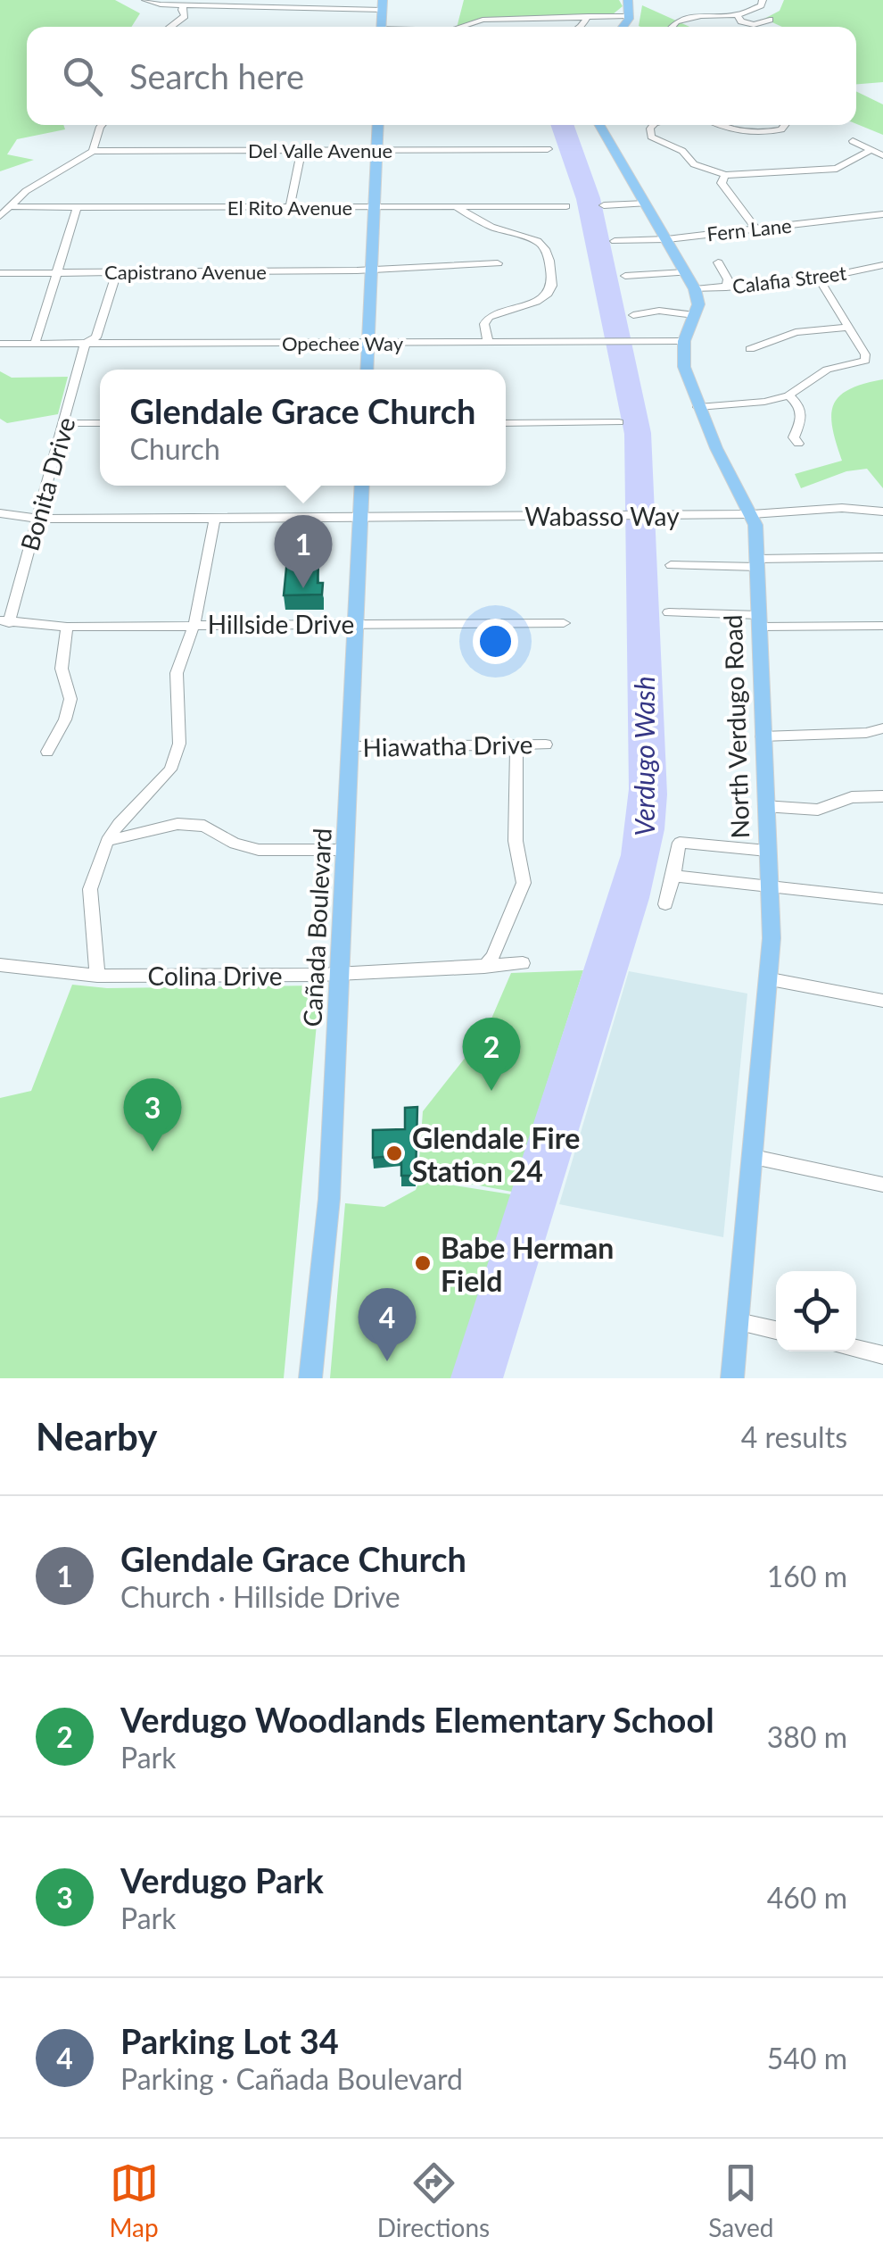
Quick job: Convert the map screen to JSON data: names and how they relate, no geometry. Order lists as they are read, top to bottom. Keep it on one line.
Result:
{"streets":{"main road":["North Verdugo Road","Cañada Boulevard"],"street":["Del Valle Avenue","El Rito Avenue","Fern Lane","Capistrano Avenue","Calafia Street","Opechee Way","Bonita Drive","Wabasso Way","Hillside Drive","Hiawatha Drive","Colina Drive"]},"crossings":[["Fern Lane","North Verdugo Road"],["Calafia Street","North Verdugo Road"],["Opechee Way","Bonita Drive"],["Opechee Way","North Verdugo Road"],["Bonita Drive","Wabasso Way"],["Bonita Drive","Hillside Drive"],["Wabasso Way","North Verdugo Road"],["Wabasso Way","Cañada Boulevard"],["Hillside Drive","Cañada Boulevard"],["Hiawatha Drive","Cañada Boulevard"],["Cañada Boulevard","Colina Drive"]],"water":["Verdugo Wash"],"places":["Glendale Fire Station 24","Babe Herman Field"],"page":{"search":"Search here","popup":["Glendale Grace Church","Church"],"pins":["1","2","3","4"],"heading":["Nearby","4 results"],"list":[{"mark":"1","name":"Glendale Grace Church","note":"Church · Hillside Drive","value":"160 m"},{"mark":"2","name":"Verdugo Woodlands Elementary School","note":"Park","value":"380 m"},{"mark":"3","name":"Verdugo Park","note":"Park","value":"460 m"},{"mark":"4","name":"Parking Lot 34","note":"Parking · Cañada Boulevard","value":"540 m"}],"nav":["Map","Directions","Saved"]}}
